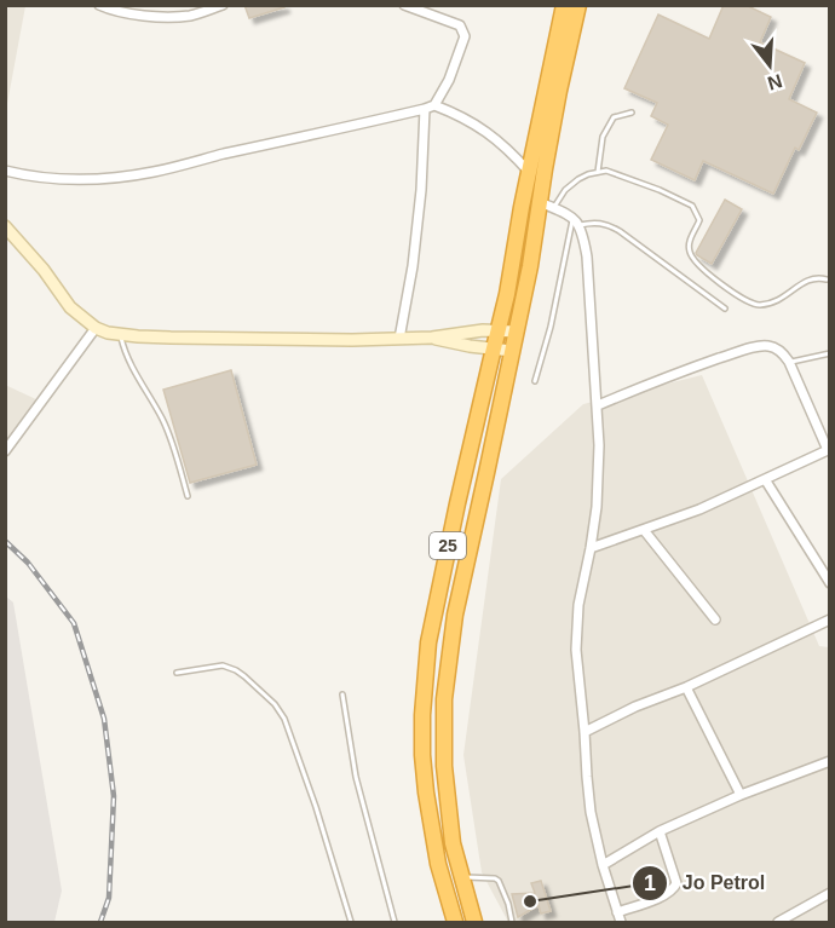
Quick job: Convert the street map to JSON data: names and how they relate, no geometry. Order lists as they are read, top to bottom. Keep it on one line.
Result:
{"streets":{"highway":["25"]},"places":["Jo Petrol"],"north":"bottom"}
